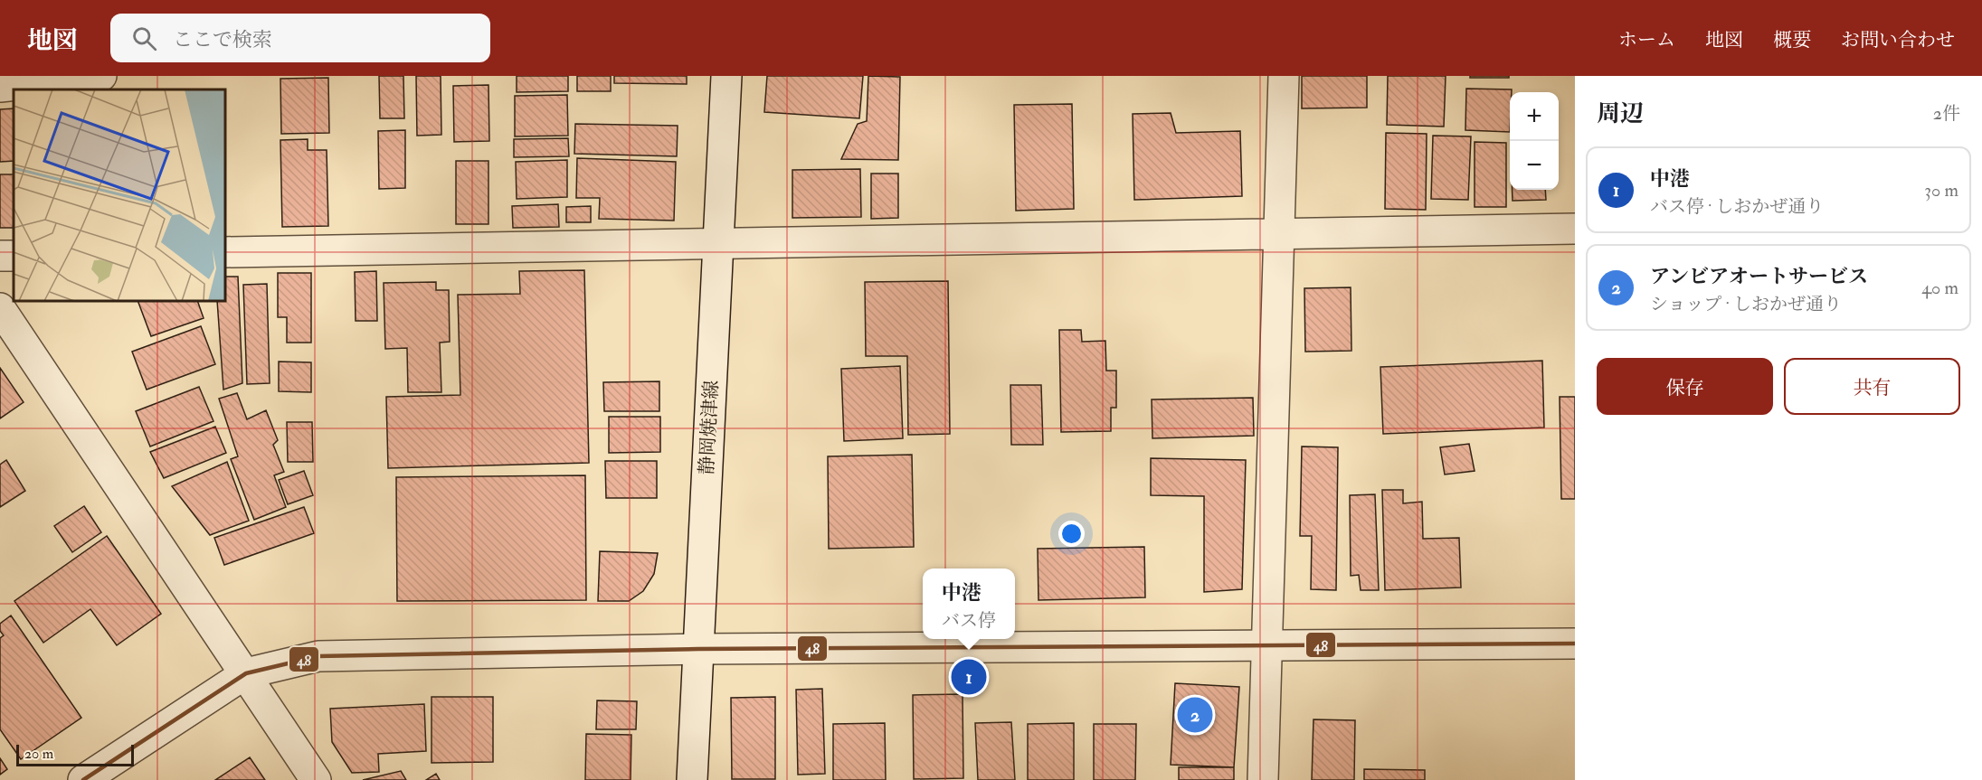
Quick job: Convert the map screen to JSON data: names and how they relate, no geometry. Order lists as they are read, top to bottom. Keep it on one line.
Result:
{"streets":{"street":["静岡焼津線"]},"lines":["transit line 48"],"scale_bar":"20 m","page":{"header":"地図","search":"ここで検索","nav":["ホーム","地図","概要","お問い合わせ"],"heading":["周辺","2件"],"map_buttons":["+","−"],"list":[{"mark":"1","name":"中港","note":"バス停 · しおかぜ通り","value":"30 m"},{"mark":"2","name":"アンビアオートサービス","note":"ショップ · しおかぜ通り","value":"40 m"}],"buttons":["保存","共有"],"popup":["中港","バス停"],"pins":["1","2"],"scale":"20 m"}}
